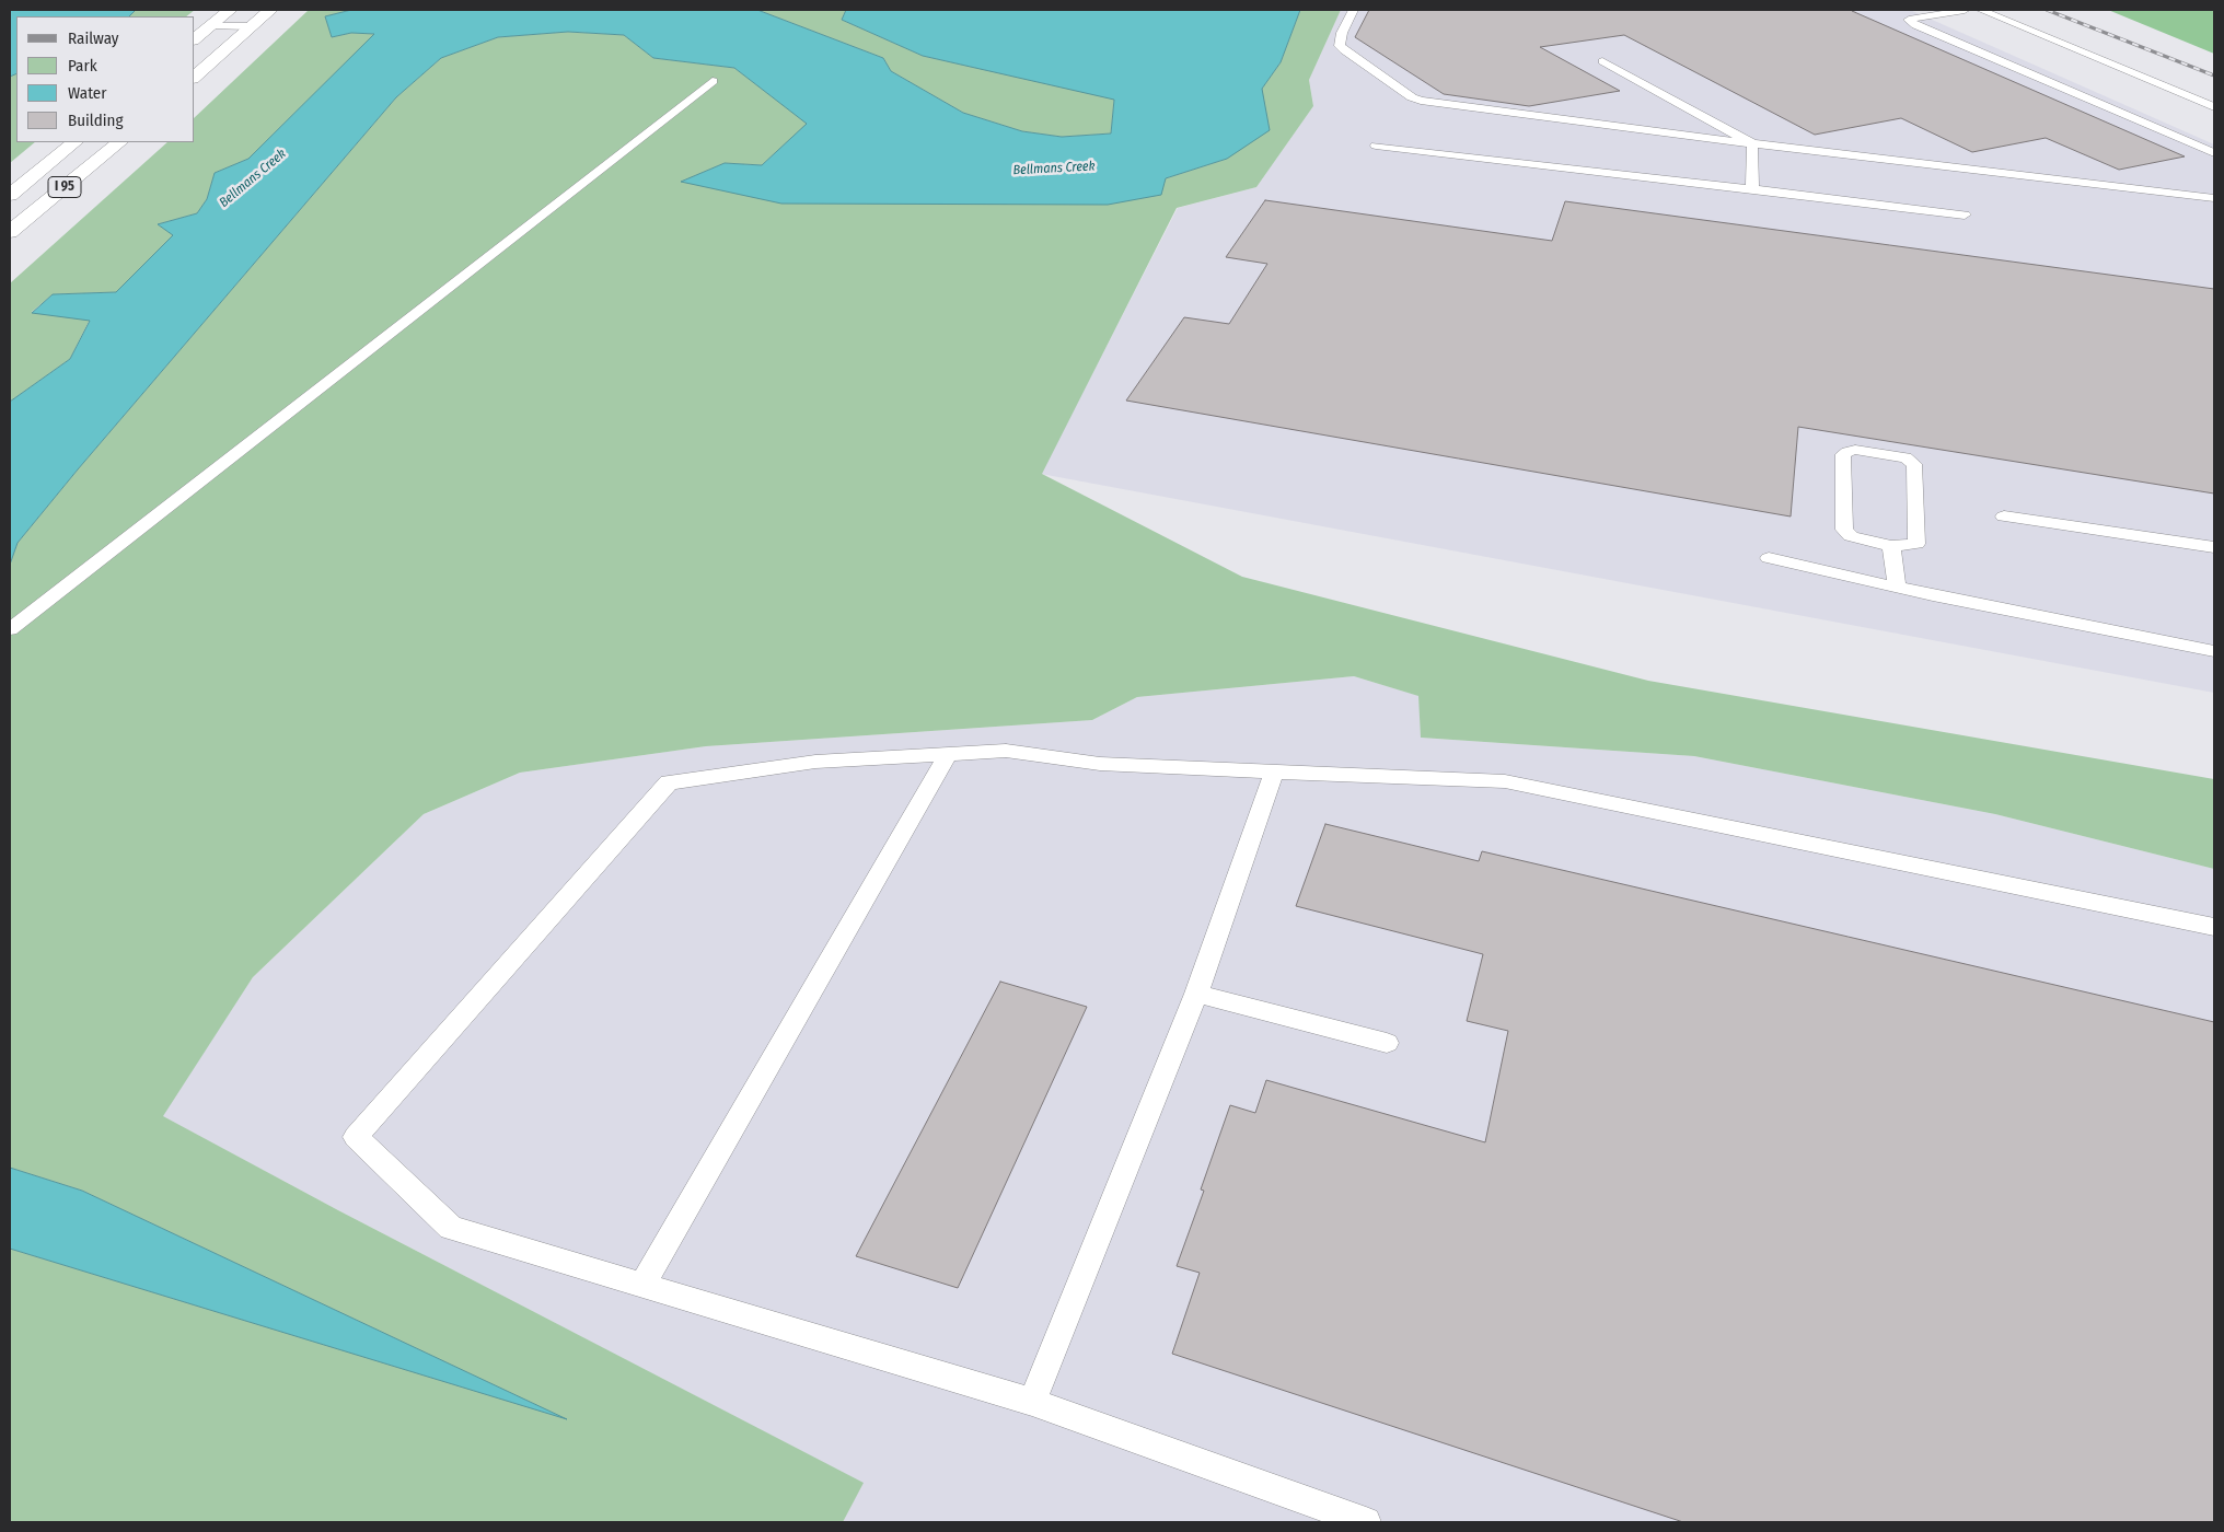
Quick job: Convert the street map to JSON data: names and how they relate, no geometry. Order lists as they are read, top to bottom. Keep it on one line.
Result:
{"streets":{"highway":["I 95"]},"water":["Bellmans Creek"],"legend":["Railway","Park","Water","Building"]}
